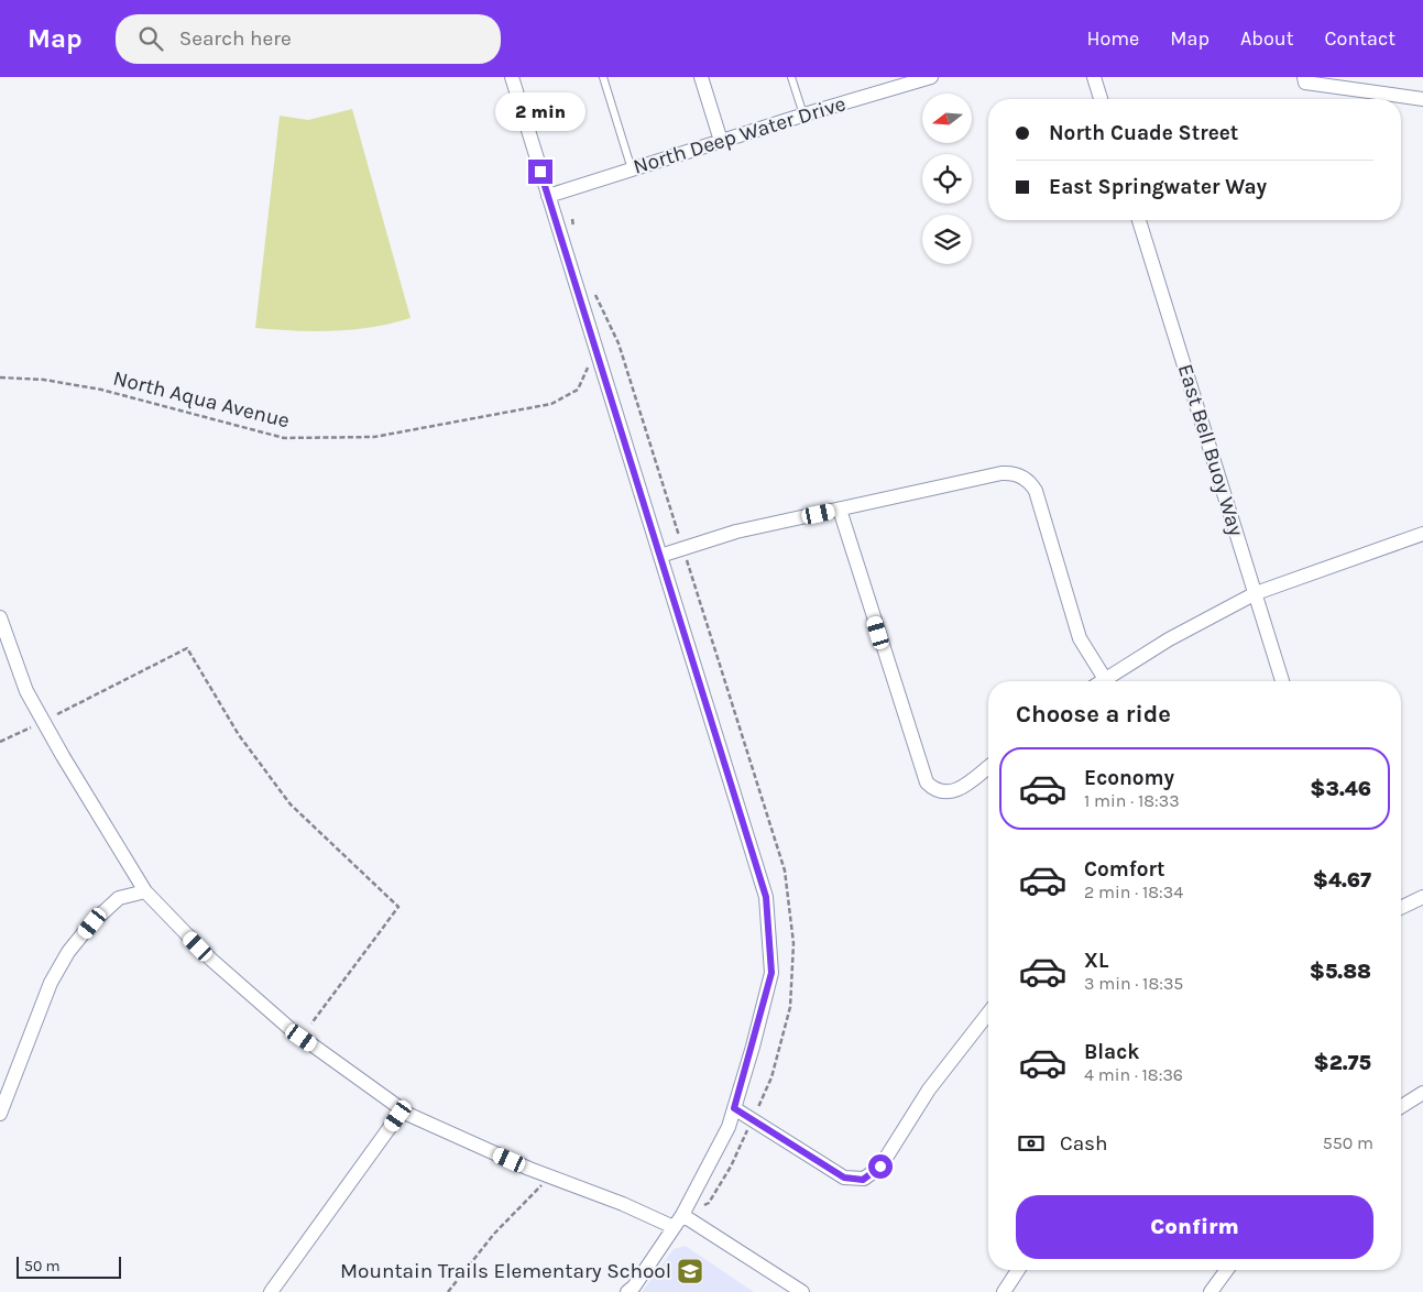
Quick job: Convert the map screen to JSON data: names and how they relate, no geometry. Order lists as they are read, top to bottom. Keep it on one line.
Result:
{"streets":{"street":["North Deep Water Drive","East Bell Buoy Way"],"path":["North Aqua Avenue"]},"places":{"school or university":["Mountain Trails Elementary School"]},"scale_bar":"50 m","north":"left","page":{"header":"Map","search":"Search here","nav":["Home","Map","About","Contact"],"bubble":"2 min","banner":["North Cuade Street","East Springwater Way"],"heading":"Choose a ride","list":[{"name":"Economy","note":"1 min · 18:33","value":"$3.46"},{"name":"Comfort","note":"2 min · 18:34","value":"$4.67"},{"name":"XL","note":"3 min · 18:35","value":"$5.88"},{"name":"Black","note":"4 min · 18:36","value":"$2.75"}],"pay":["Cash","550 m"],"buttons":"Confirm","scale":"50 m"}}
